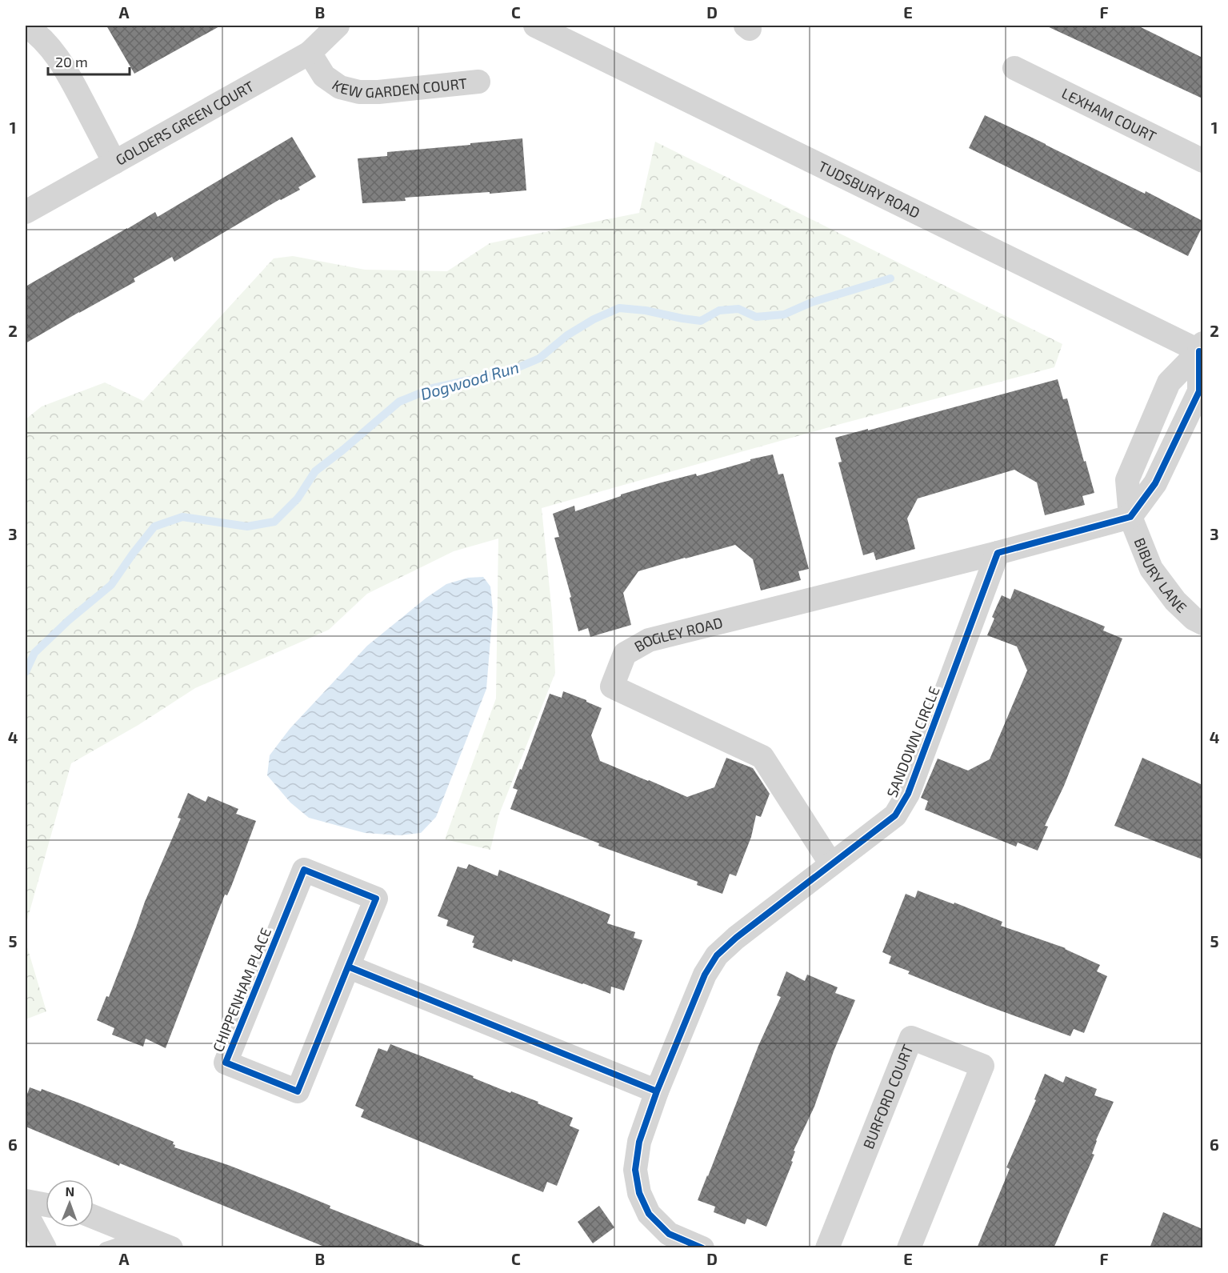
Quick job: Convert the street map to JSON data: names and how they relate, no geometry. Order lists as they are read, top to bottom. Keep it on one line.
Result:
{"streets":{"street":["KEW GARDEN COURT","LEXHAM COURT","GOLDERS GREEN COURT","TUDSBURY ROAD","BIBURY LANE","BOGLEY ROAD","SANDOWN CIRCLE","CHIPPENHAM PLACE","BURFORD COURT"]},"crossings":[["KEW GARDEN COURT","GOLDERS GREEN COURT"],["BOGLEY ROAD","SANDOWN CIRCLE"]],"water":["Dogwood Run"],"scale_bar":"20 m","north":"top","grid":{"columns":["A","B","C","D","E","F"],"rows":["1","2","3","4","5","6"]}}
